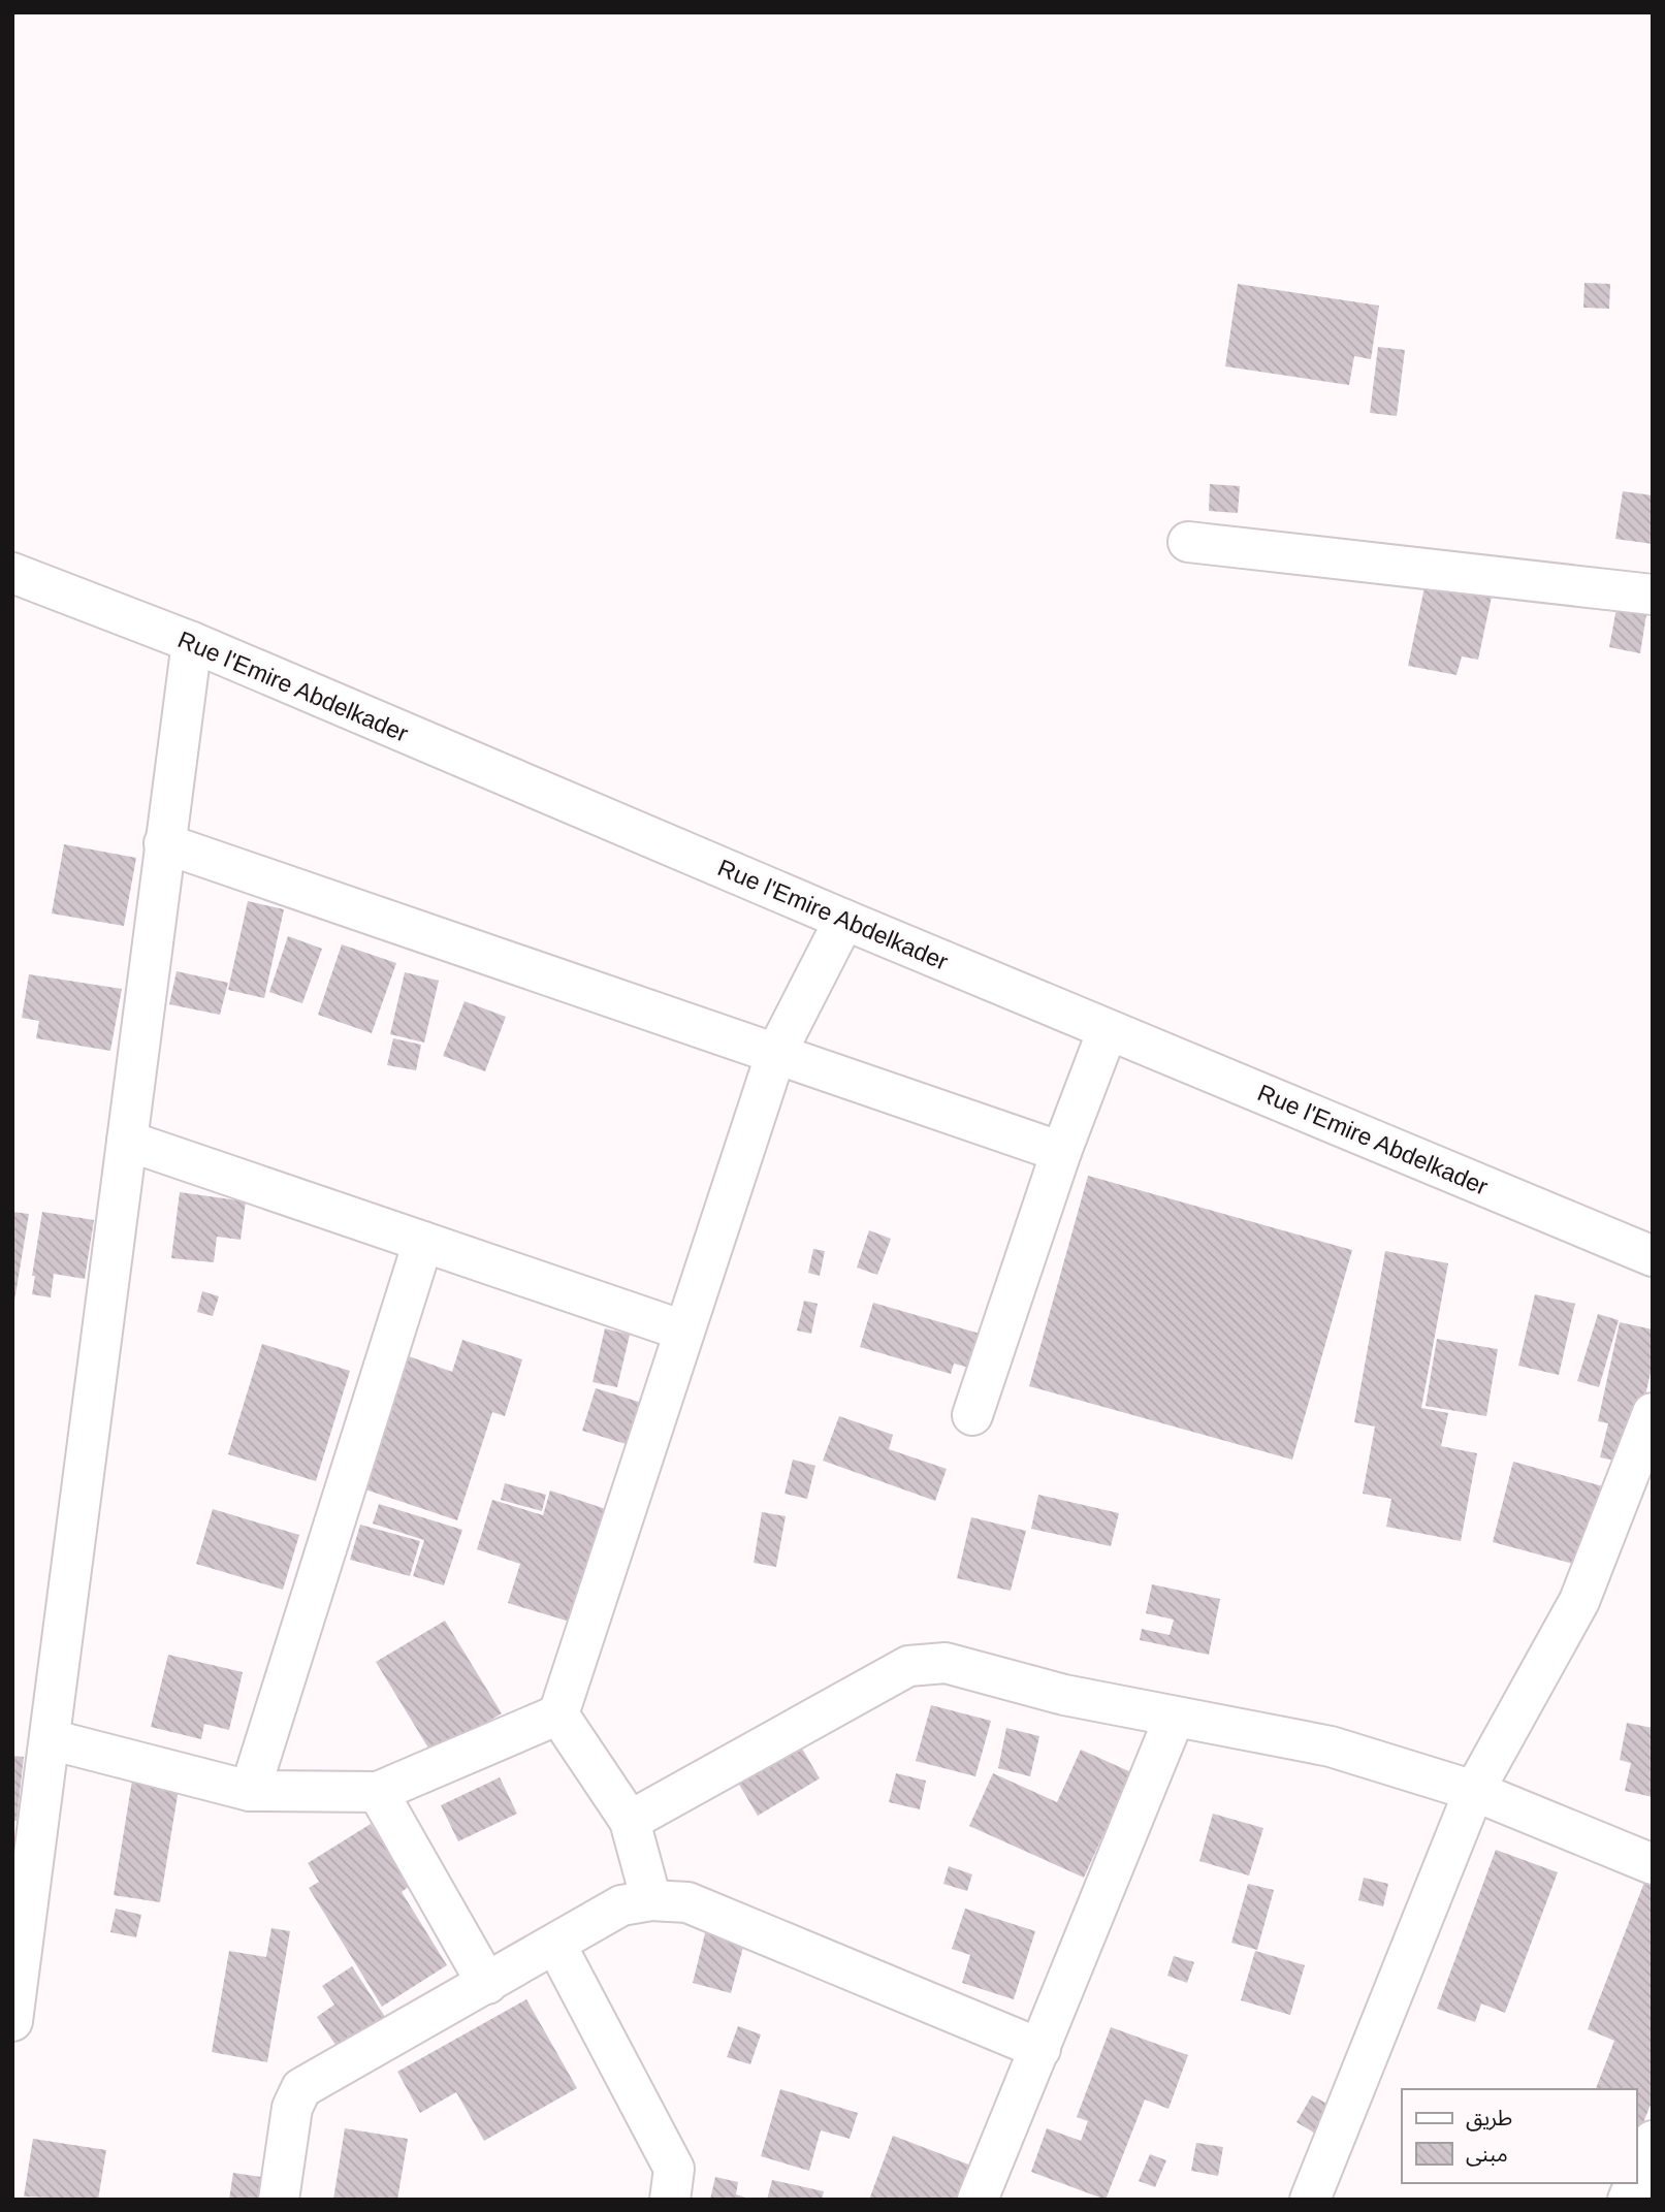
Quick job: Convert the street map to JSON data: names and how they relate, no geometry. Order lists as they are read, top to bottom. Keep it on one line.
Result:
{"streets":{"street":["Rue l'Emire Abdelkader"]},"legend":["طريق","مبنى"]}
